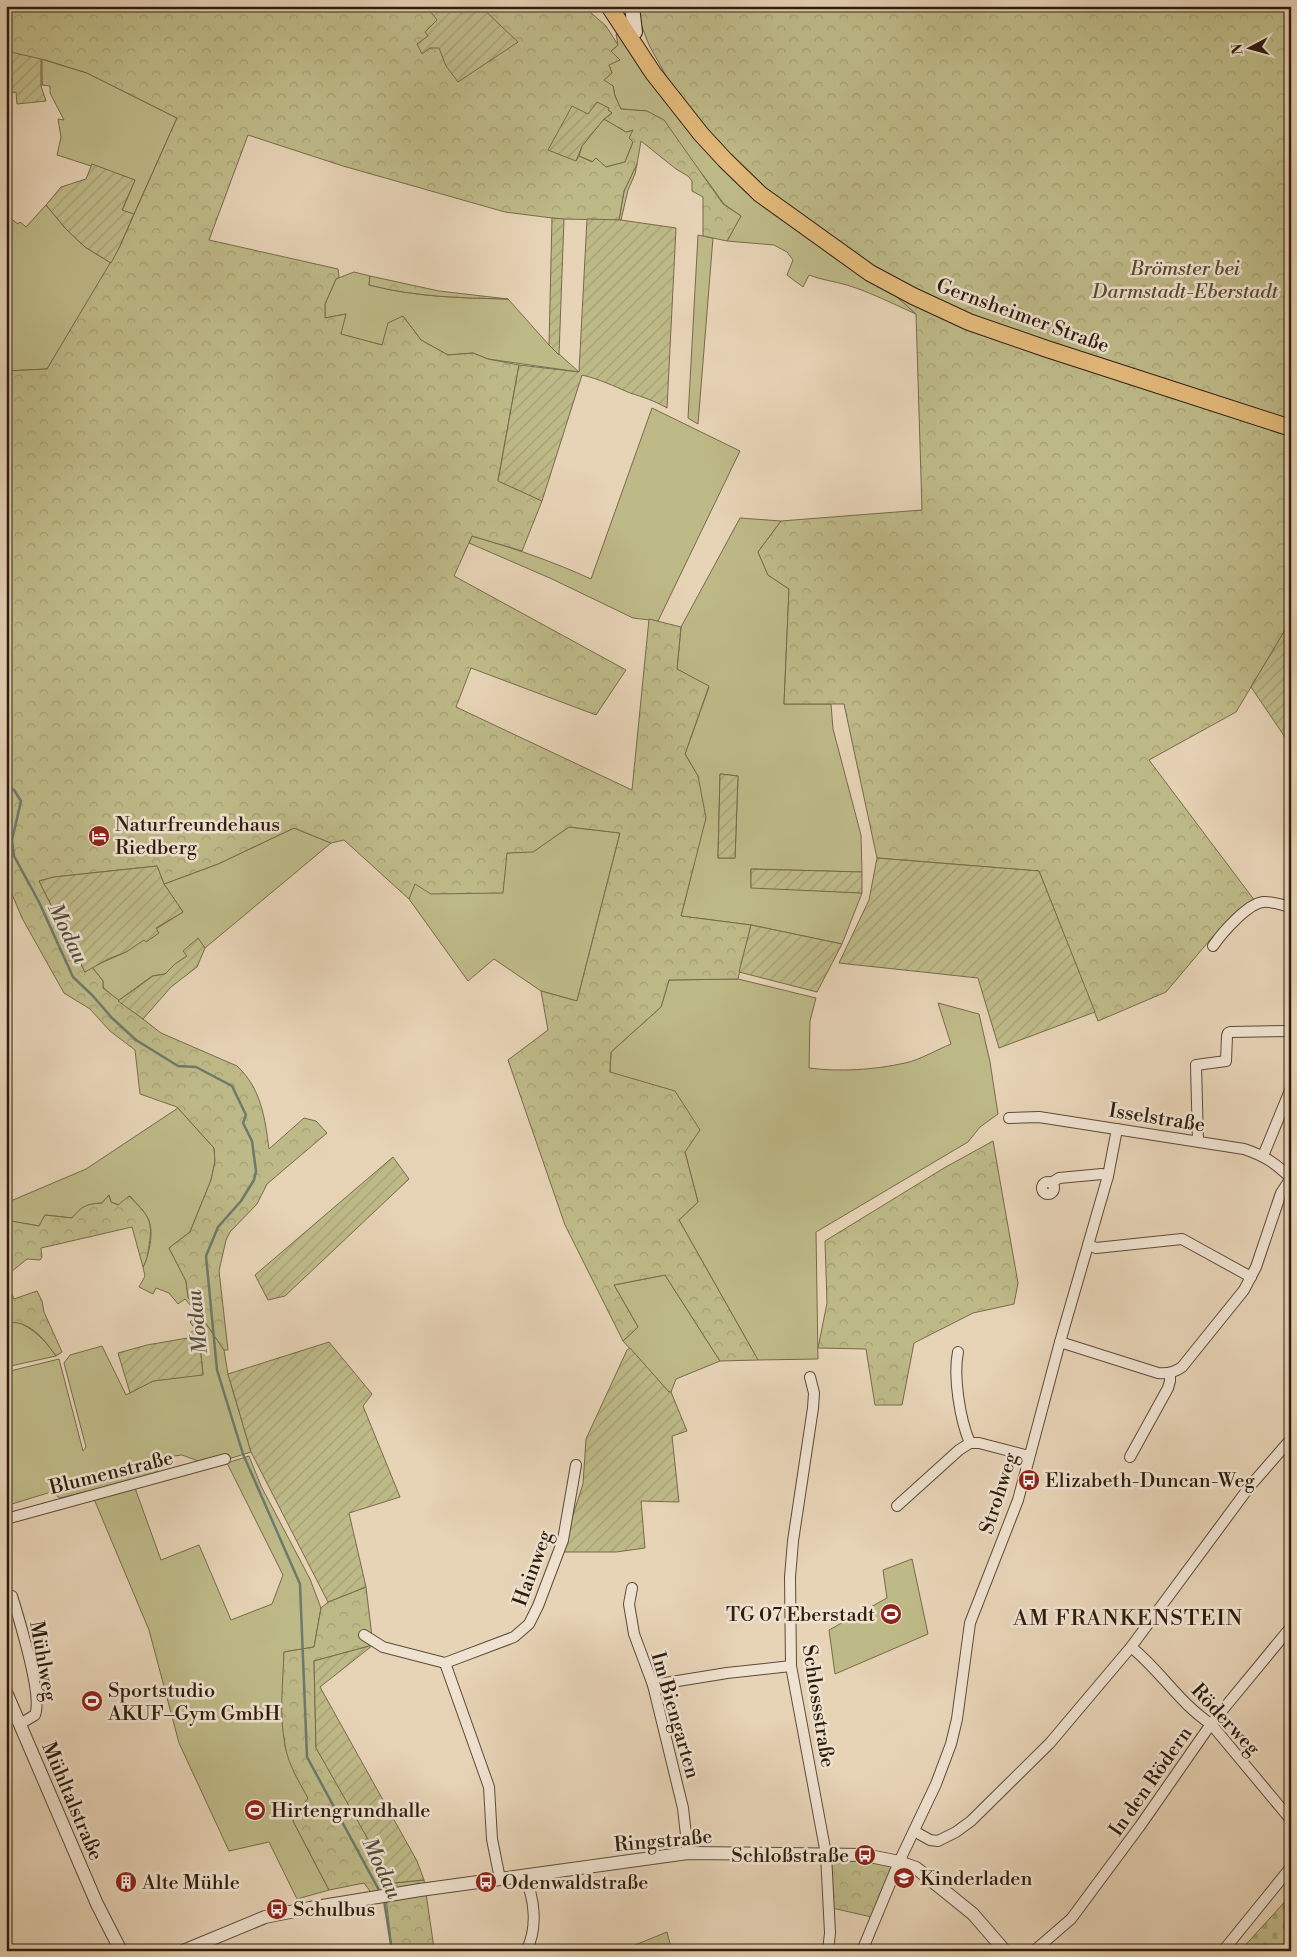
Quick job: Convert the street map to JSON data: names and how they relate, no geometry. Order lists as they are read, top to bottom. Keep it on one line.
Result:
{"streets":{"main road":["Gernsheimer Straße"],"street":["Isselstraße","Blumenstraße","Strohweg","Hainweg","Mühlweg","Schlossstraße","Im Biengarten","Röderweg","In den Rödern","Mühltalstraße","Ringstraße"]},"crossings":[["Isselstraße","Strohweg"],["Strohweg","Ringstraße"],["Mühlweg","Mühltalstraße"],["Schlossstraße","Ringstraße"],["Im Biengarten","Ringstraße"],["Röderweg","In den Rödern"]],"districts":["AM FRANKENSTEIN"],"water":["Modau"],"parks":["Brömster bei Darmstadt-Eberstadt"],"places":{"hotel":["Naturfreundehaus Riedberg"],"bus stop":["Elizabeth-Duncan-Weg","Schloßstraße","Odenwaldstraße","Schulbus"],"sports":["TG 07 Eberstadt","Sportstudio AKUF–Gym GmbH","Hirtengrundhalle"],"school or university":["Kinderladen"],"building":["Alte Mühle"]},"north":"left"}
